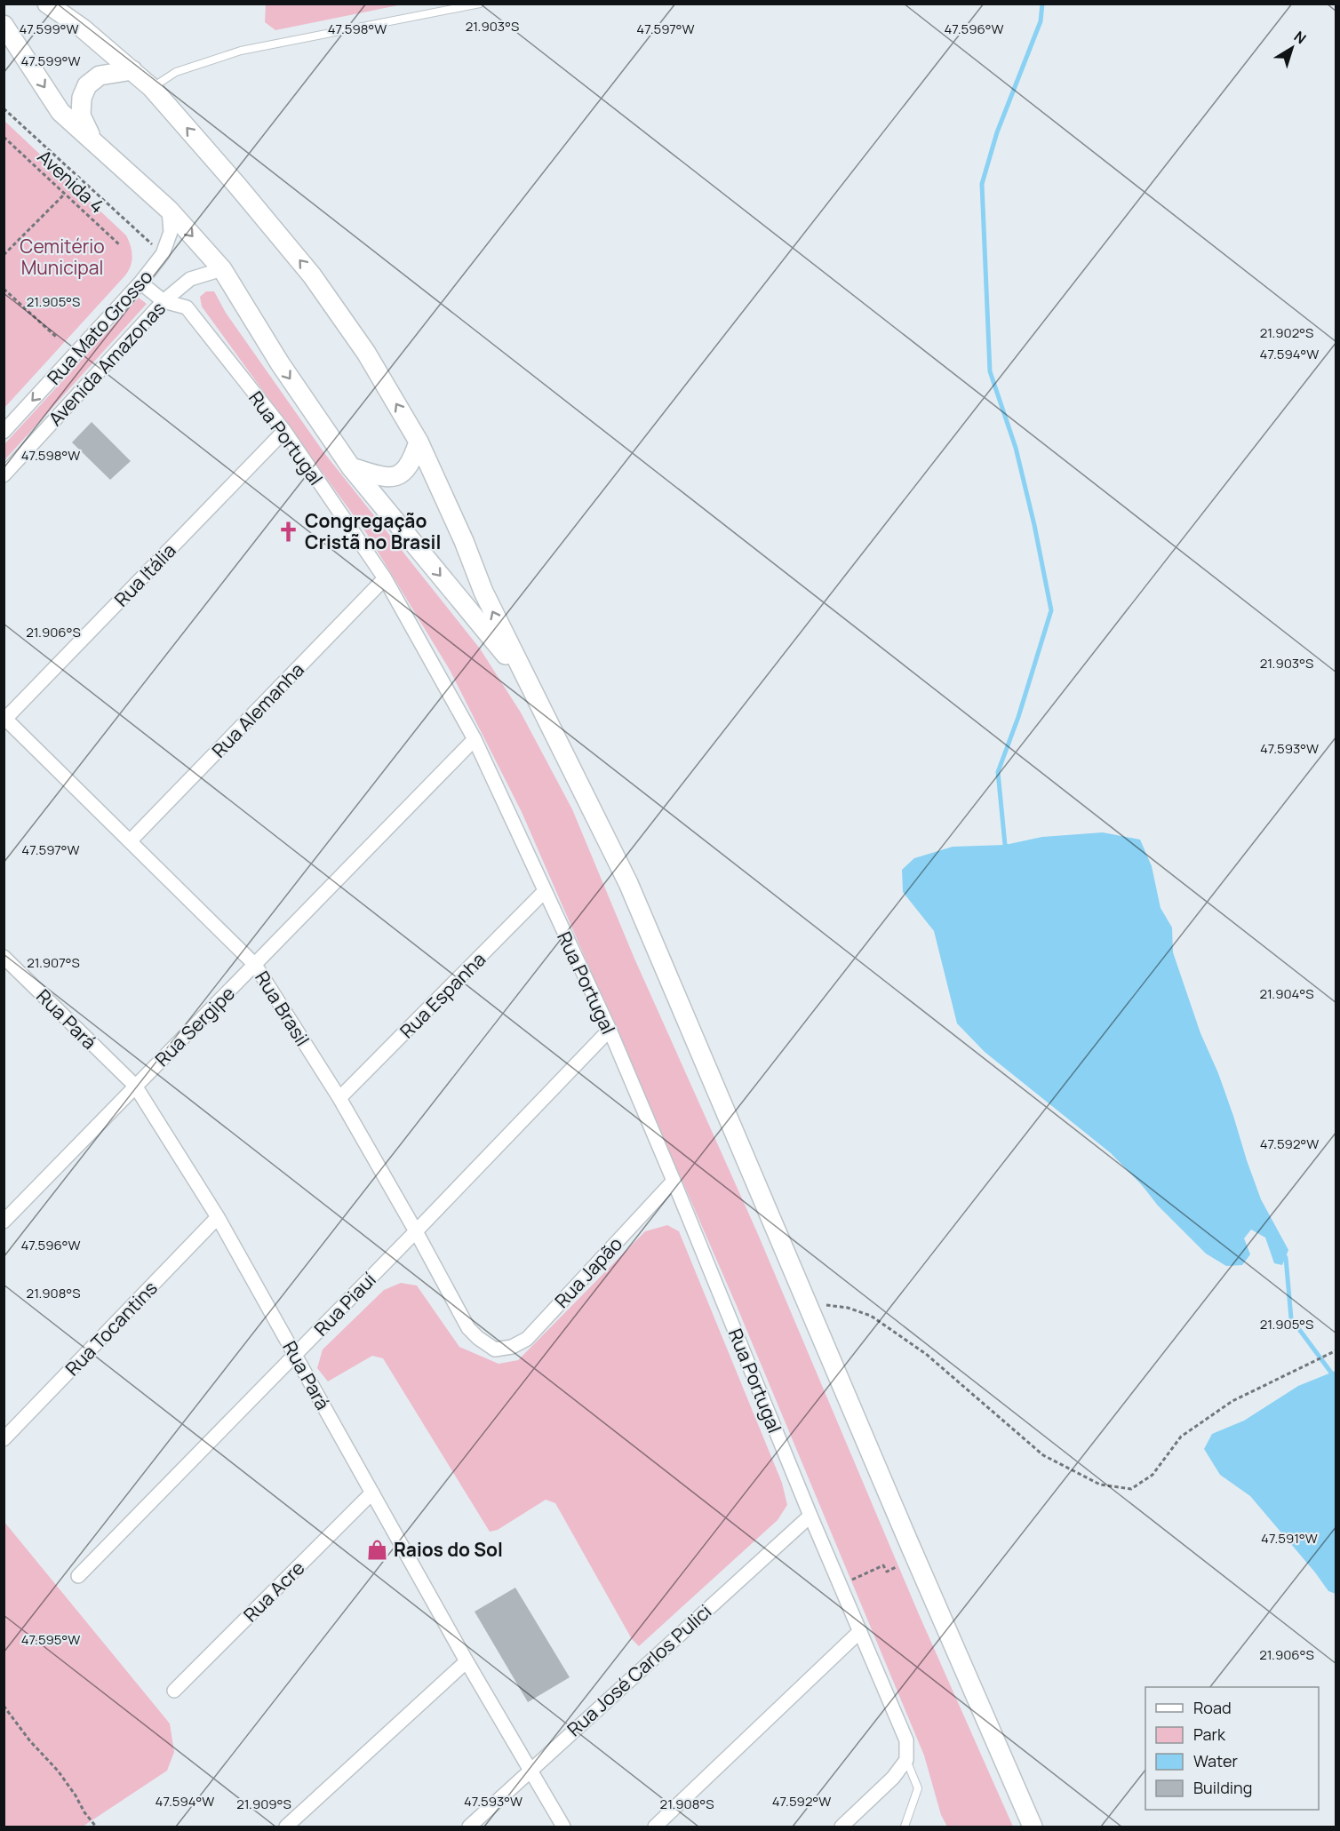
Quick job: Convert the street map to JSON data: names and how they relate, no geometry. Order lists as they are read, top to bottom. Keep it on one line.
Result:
{"streets":{"street":["Rua Mato Grosso","Avenida Amazonas","Rua Portugal","Rua Itália","Rua Alemanha","Rua Espanha","Rua Brasil","Rua Pará","Rua Sergipe","Rua Japão","Rua Piauí","Rua Tocantins","Rua Acre","Rua José Carlos Pulici"],"path":["Avenida 4"]},"crossings":[["Rua Mato Grosso","Rua Portugal"],["Avenida Amazonas","Rua Portugal"],["Rua Portugal","Rua Itália"],["Rua Portugal","Rua Alemanha"],["Rua Portugal","Rua Espanha"],["Rua Portugal","Rua Sergipe"],["Rua Portugal","Rua Japão"],["Rua Portugal","Rua Piauí"],["Rua Portugal","Rua José Carlos Pulici"],["Rua Itália","Rua Brasil"],["Rua Alemanha","Rua Brasil"],["Rua Espanha","Rua Brasil"],["Rua Brasil","Rua Sergipe"],["Rua Brasil","Rua Japão"],["Rua Brasil","Rua Piauí"],["Rua Pará","Rua Sergipe"],["Rua Pará","Rua Piauí"],["Rua Pará","Rua Tocantins"],["Rua Pará","Rua Acre"],["Rua Pará","Rua José Carlos Pulici"]],"one_way":["Rua Mato Grosso"],"parks":["Cemitério Municipal"],"places":{"church":["Congregação Cristã no Brasil"],"shop":["Raios do Sol"]},"legend":["Road","Park","Water","Building"],"north":"top right","coordinates":["21.903°S","47.599°W","47.598°W","47.596°W","47.597°W","21.905°S","21.902°S","47.594°W","21.906°S","47.593°W","21.907°S","21.904°S","47.592°W","21.908°S","47.591°W","47.595°W","21.909°S"]}
